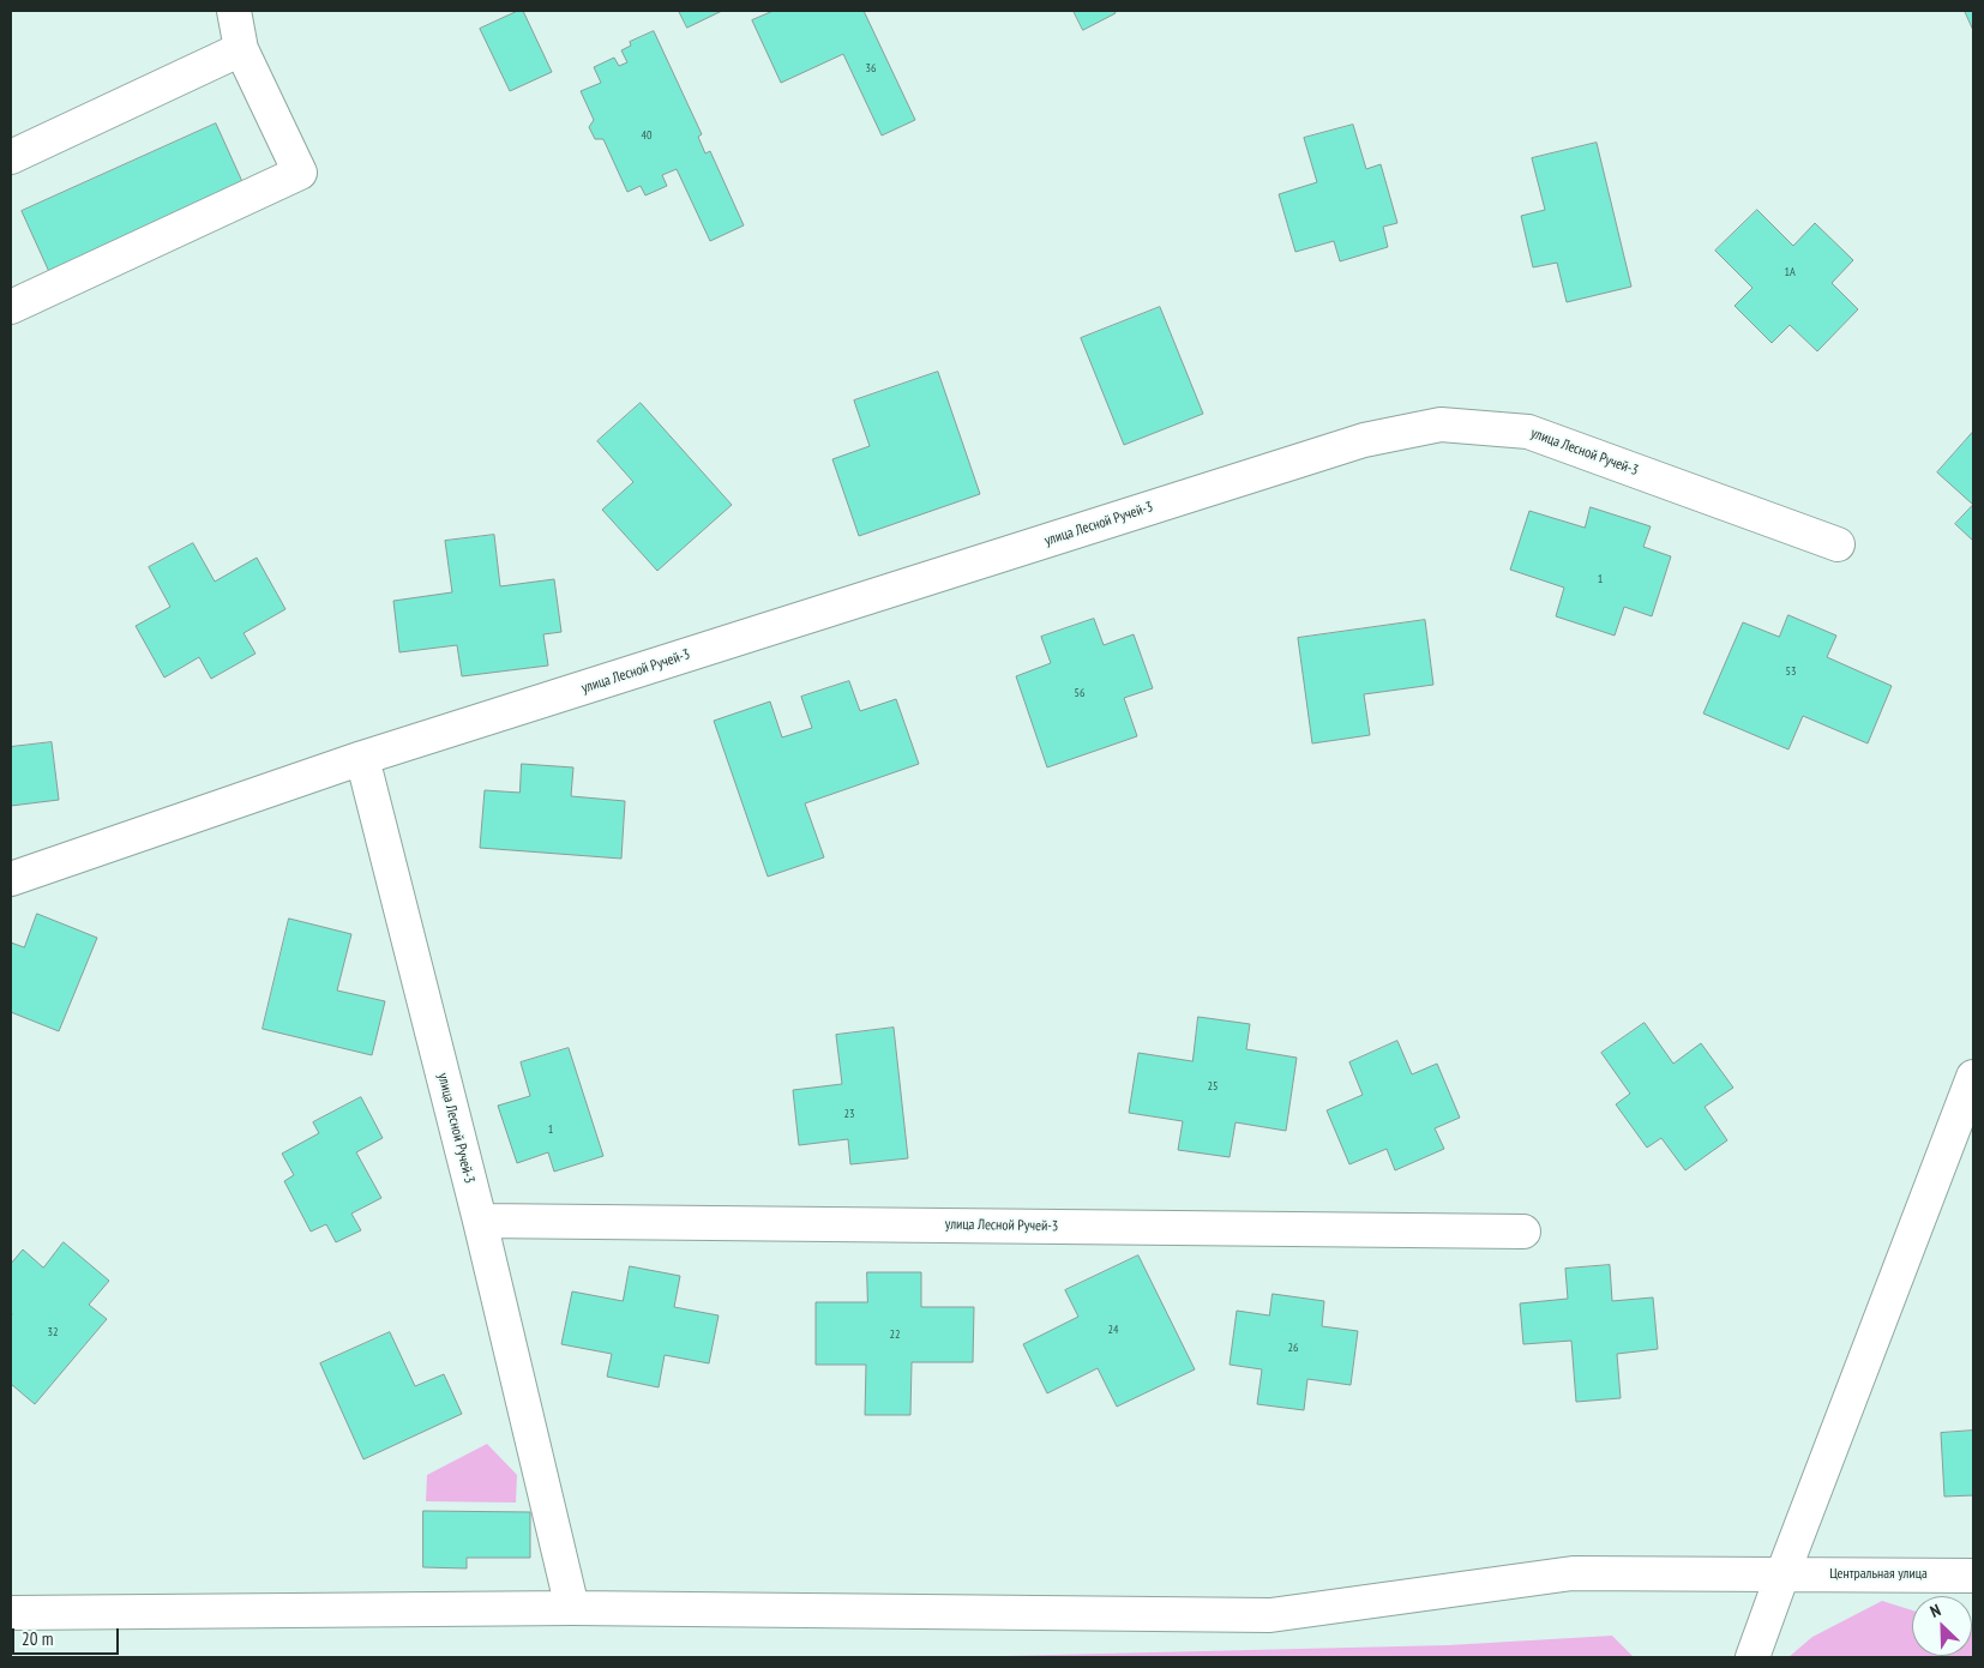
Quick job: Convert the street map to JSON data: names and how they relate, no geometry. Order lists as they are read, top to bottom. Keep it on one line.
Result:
{"streets":{"street":["улица Лесной Ручей-3","Центральная улица"]},"crossings":[["улица Лесной Ручей-3","Центральная улица"]],"house_numbers":["36","40","1А","1","53","56","25","23","1","24","32","22","26"],"scale_bar":"20 m","north":"top left"}
